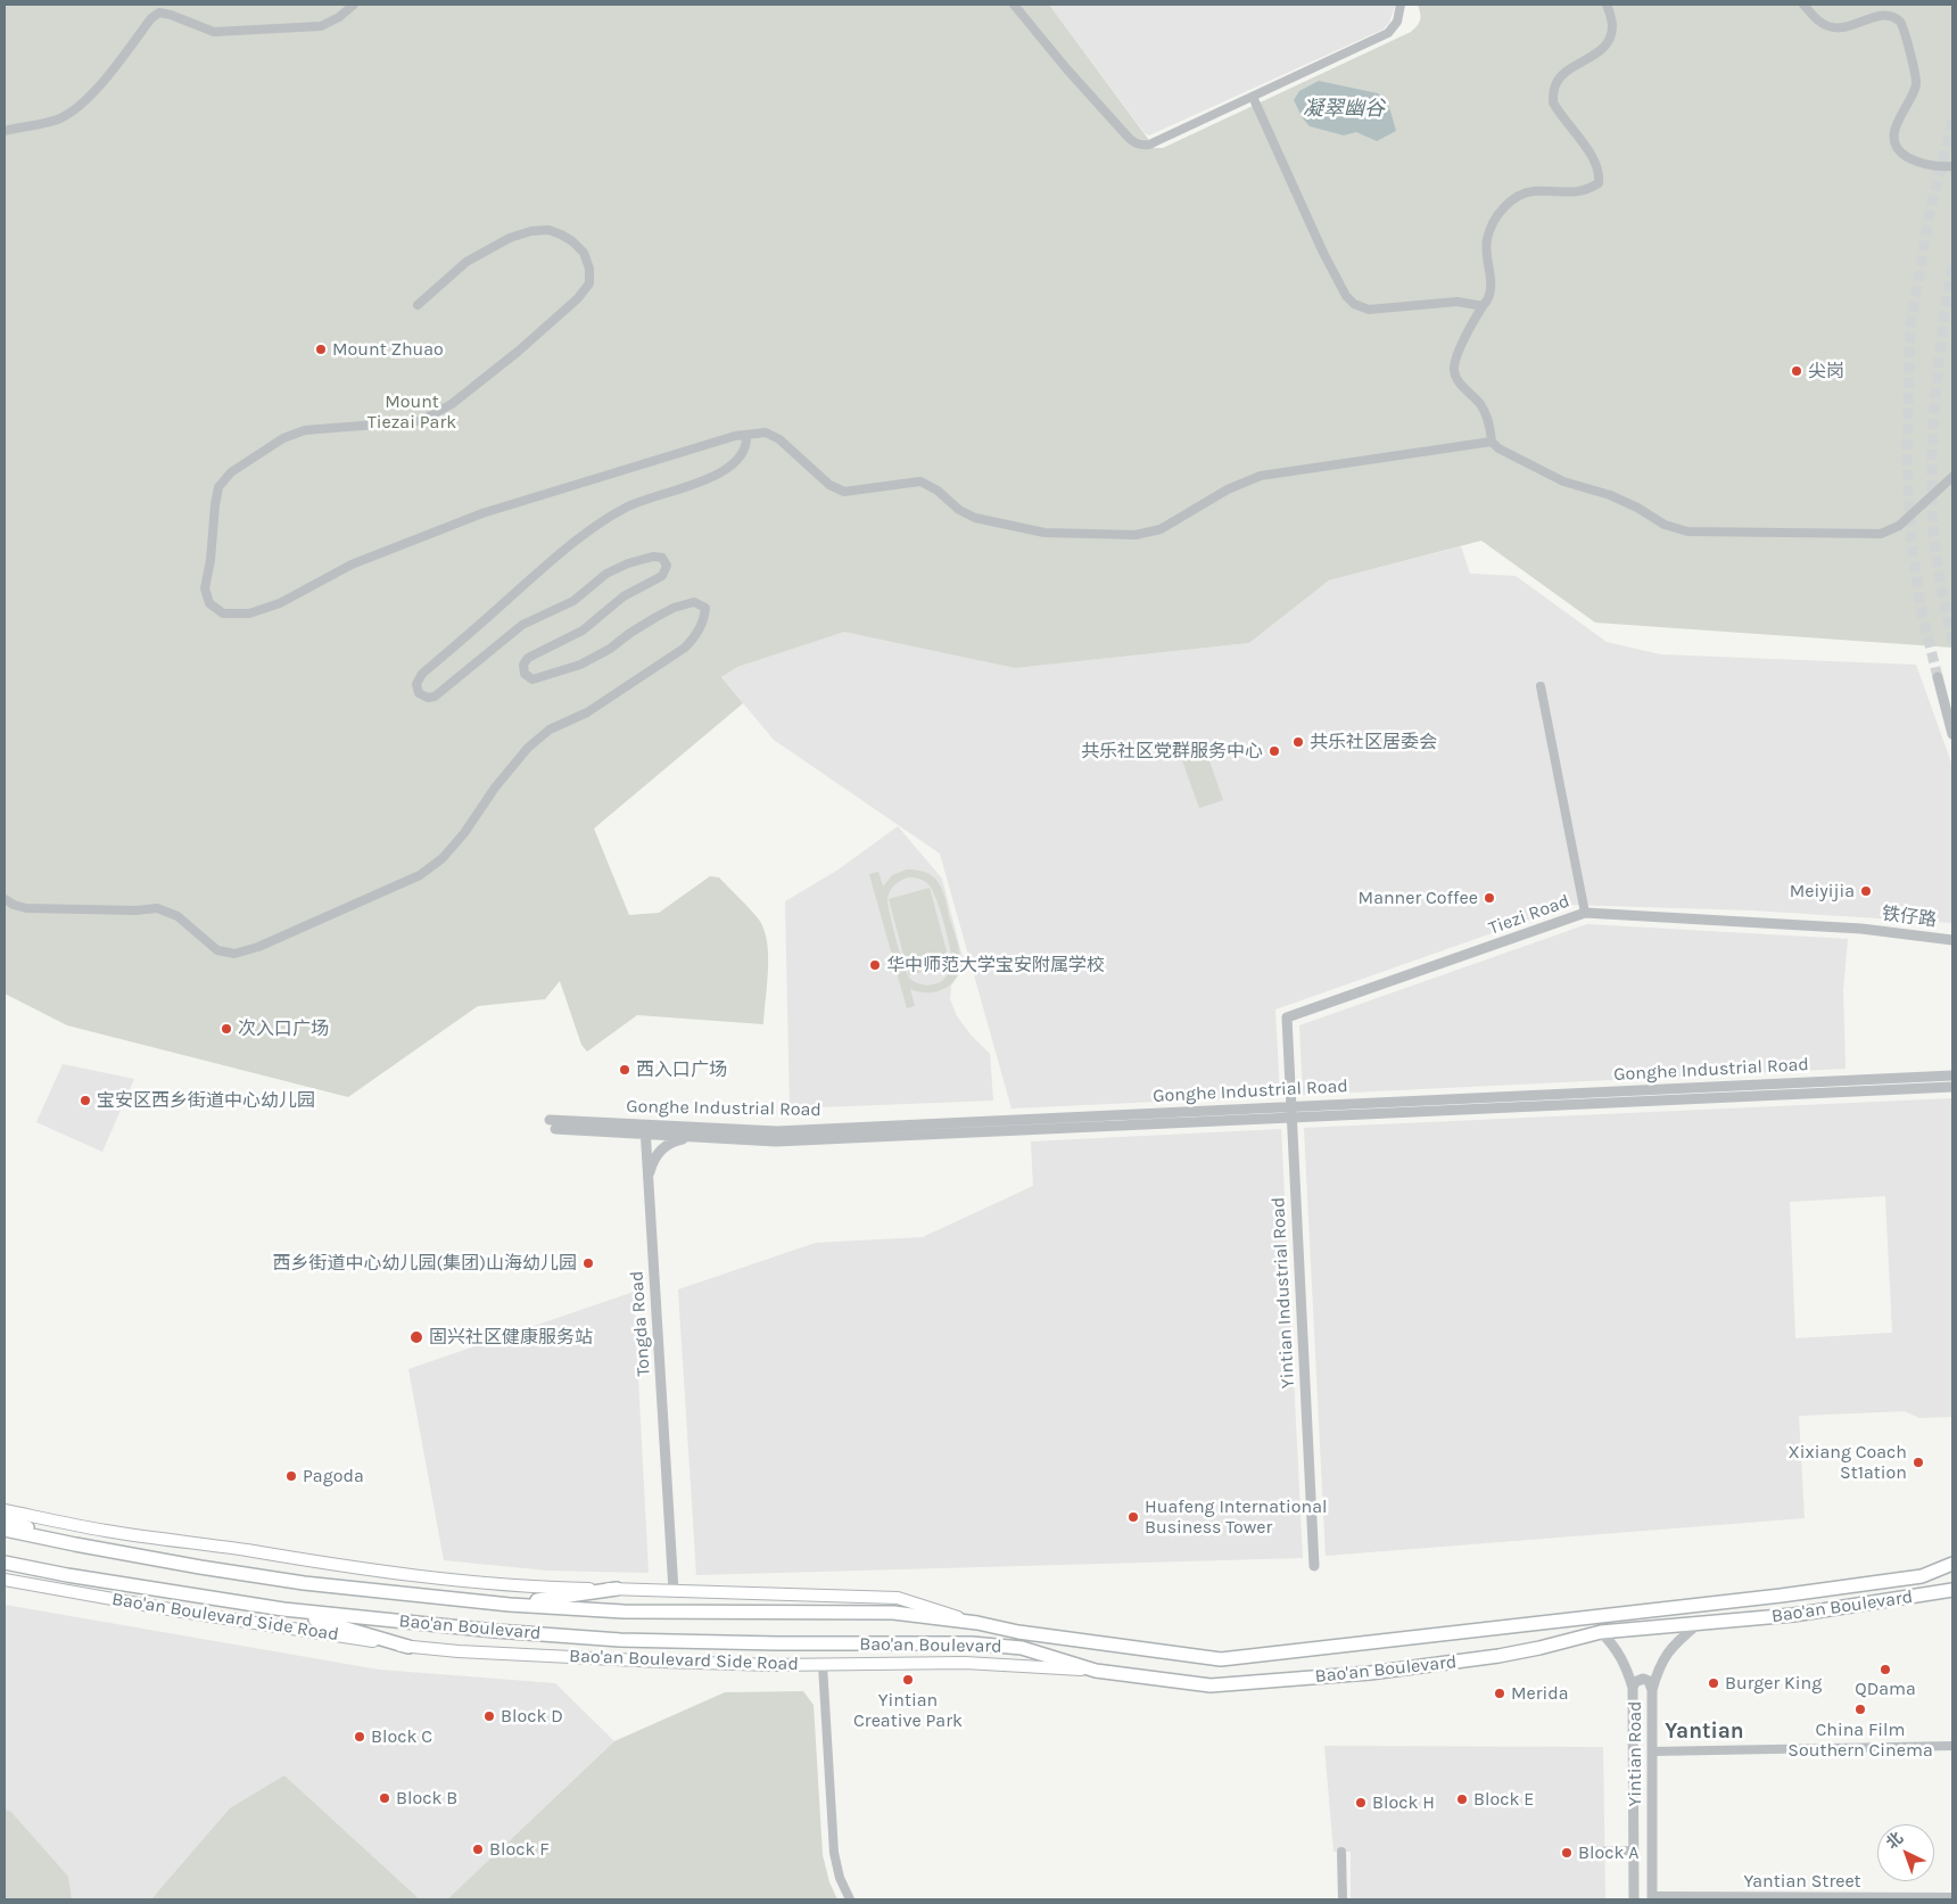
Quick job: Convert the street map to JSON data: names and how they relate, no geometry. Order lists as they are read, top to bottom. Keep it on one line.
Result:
{"streets":{"main road":["Bao'an Boulevard","Bao'an Boulevard Side Road"],"street":["Tiezi Road","铁仔路","Gonghe Industrial Road","Yintian Industrial Road","Tongda Road","Yintian Road","Yantian Street"]},"crossings":[["Tiezi Road","铁仔路"],["Tiezi Road","Yintian Industrial Road"],["Gonghe Industrial Road","Yintian Industrial Road"],["Gonghe Industrial Road","Tongda Road"],["Bao'an Boulevard","Bao'an Boulevard Side Road"],["Bao'an Boulevard","Yintian Road"],["Yintian Road","Yantian Street"]],"districts":["Yantian"],"water":["凝翠幽谷"],"parks":["Mount Tiezai Park"],"places":["Mount Zhuao","尖岗","共乐社区居委会","共乐社区党群服务中心","Meiyijia","Manner Coffee","华中师范大学宝安附属学校","次入口广场","西入口广场","宝安区西乡街道中心幼儿园","西乡街道中心幼儿园(集团)山海幼儿园","固兴社区健康服务站","Xixiang Coach St1ation","Pagoda","Huafeng International Business Tower","QDama","Yintian Creative Park","Burger King","Merida","China Film Southern Cinema","Block D","Block C","Block B","Block E","Block H","Block F","Block A"],"north":"top left"}
